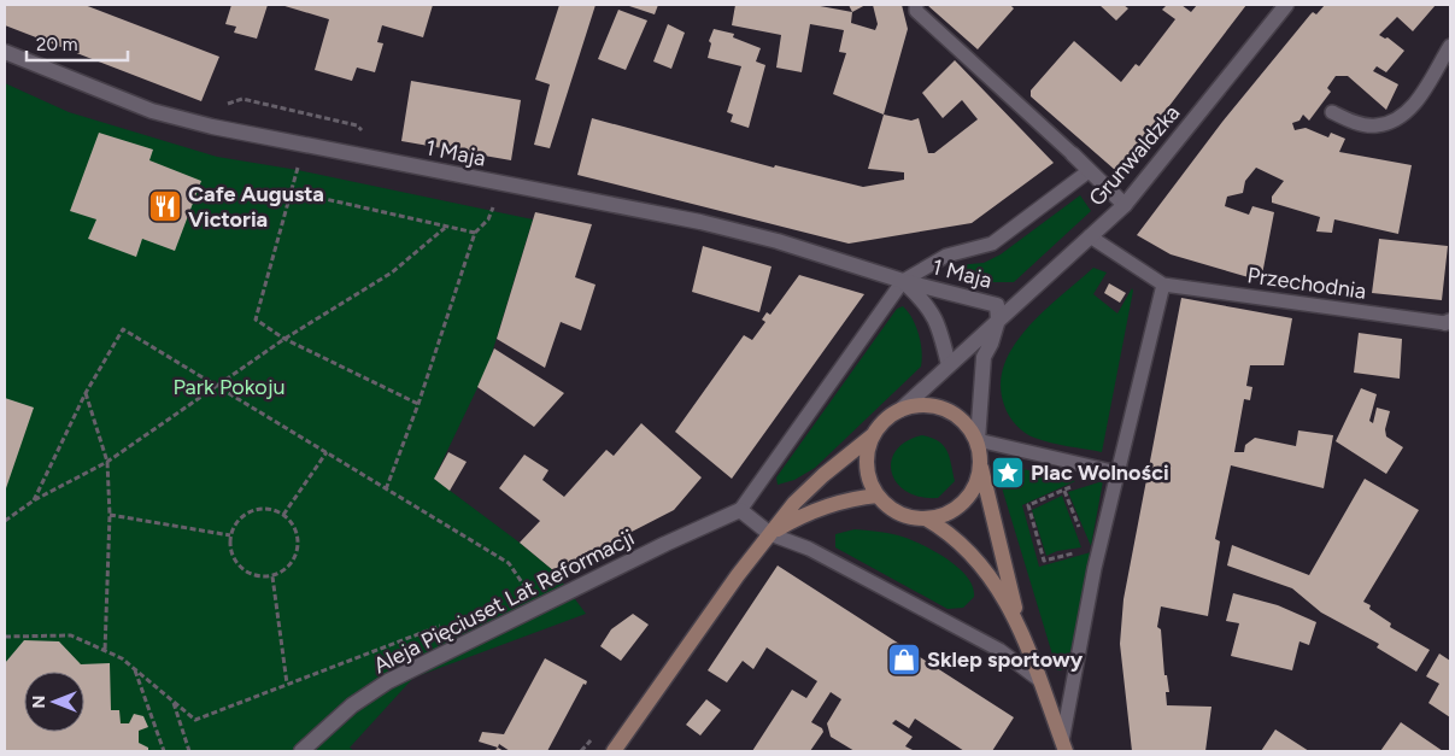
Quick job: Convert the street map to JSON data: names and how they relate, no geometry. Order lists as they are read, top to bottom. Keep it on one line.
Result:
{"streets":{"street":["1 Maja","Grunwaldzka","Aleja Pięciuset Lat Reformacji"],"lane":["Przechodnia"]},"crossings":[["1 Maja","Grunwaldzka"]],"parks":["Park Pokoju"],"places":{"restaurant":["Cafe Augusta Victoria"],"place":["Plac Wolności"],"shop":["Sklep sportowy"]},"scale_bar":"20 m","north":"left"}
